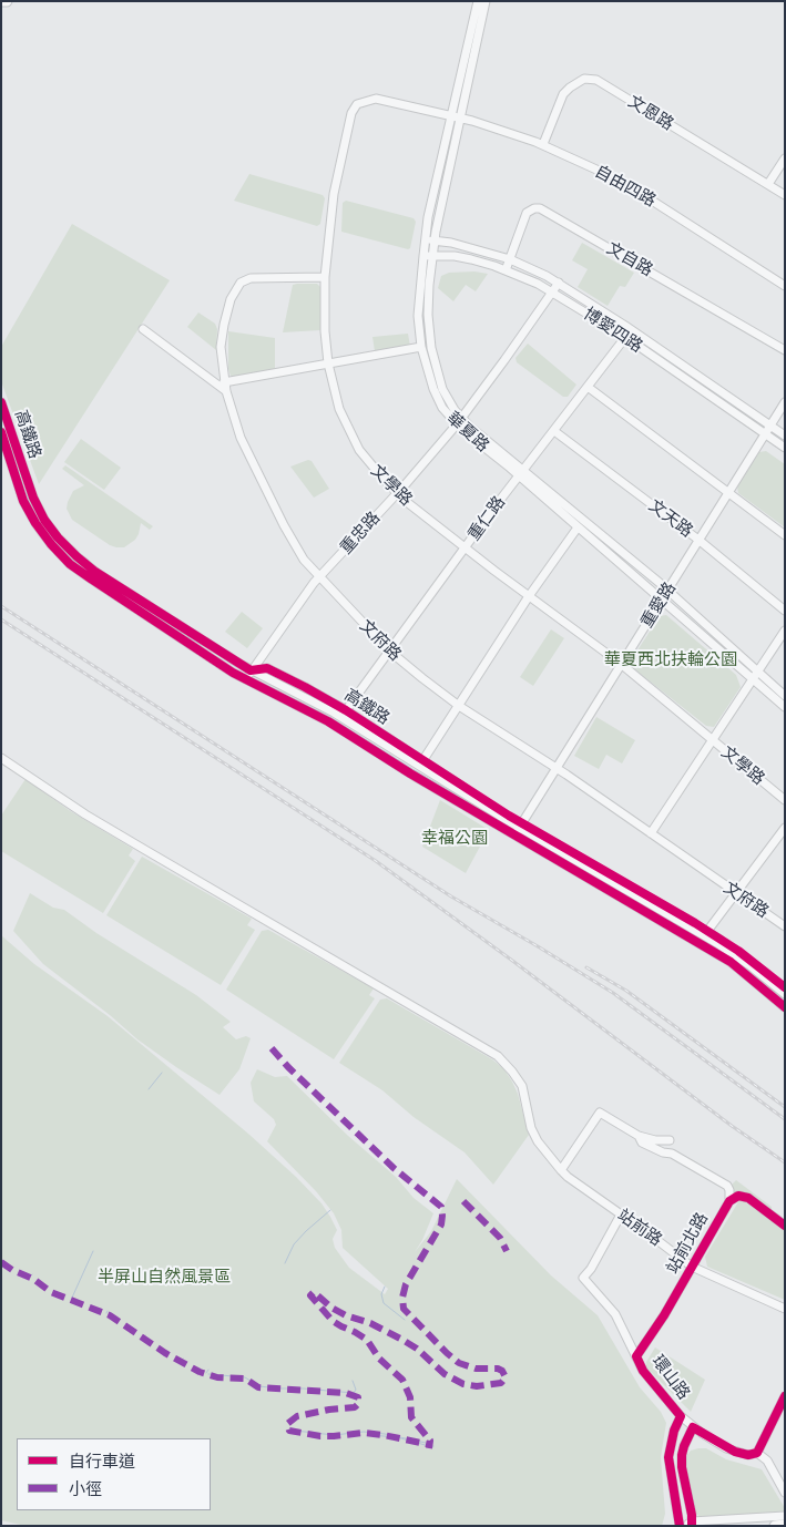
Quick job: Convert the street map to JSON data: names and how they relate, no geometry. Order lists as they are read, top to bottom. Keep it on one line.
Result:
{"streets":{"street":["文恩路","自由四路","文自路","博愛四路","華夏路","高鐵路","文學路","重仁路","文天路","重忠路","重愛路","文府路","站前路","站前北路","環山路"]},"crossings":[["文恩路","自由四路"],["自由四路","華夏路"],["自由四路","文學路"],["文自路","博愛四路"],["博愛四路","華夏路"],["博愛四路","重仁路"],["博愛四路","重忠路"],["博愛四路","重愛路"],["華夏路","文學路"],["華夏路","重仁路"],["華夏路","重忠路"],["華夏路","重愛路"],["高鐵路","重仁路"],["高鐵路","重忠路"],["高鐵路","重愛路"],["文學路","重仁路"],["文學路","重忠路"],["文學路","重愛路"],["文學路","文府路"],["重仁路","文天路"],["重仁路","文府路"],["文天路","重愛路"],["重忠路","文府路"],["重愛路","文府路"],["站前路","站前北路"],["站前路","環山路"],["站前北路","環山路"]],"parks":["華夏西北扶輪公園","幸福公園","半屏山自然風景區"],"legend":["自行車道","小徑"]}
